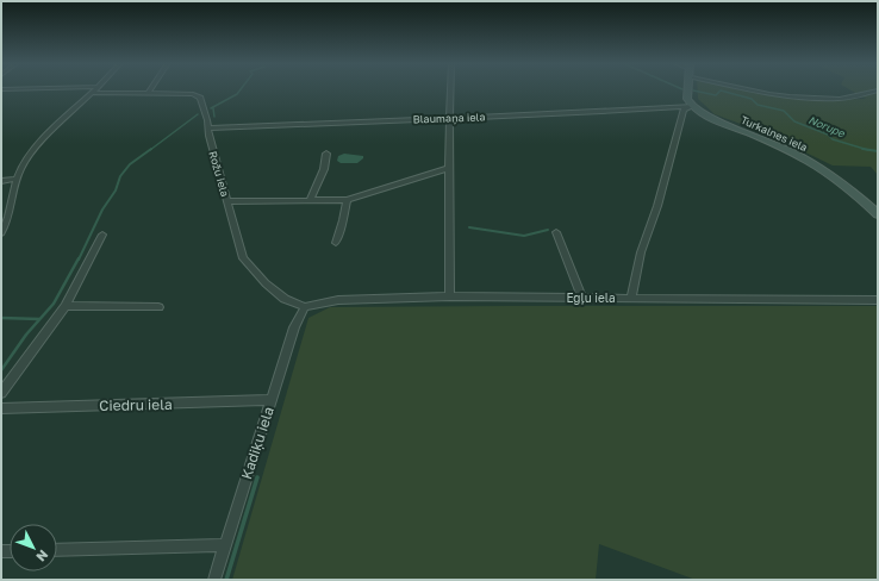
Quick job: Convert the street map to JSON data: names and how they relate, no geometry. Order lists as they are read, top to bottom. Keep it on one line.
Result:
{"streets":{"main road":["Turkalnes iela"],"street":["Blaumaņa iela","Rožu iela","Egļu iela","Ciedru iela","Kadiķu iela"]},"crossings":[["Blaumaņa iela","Turkalnes iela"],["Blaumaņa iela","Rožu iela"],["Rožu iela","Egļu iela"],["Rožu iela","Kadiķu iela"],["Egļu iela","Kadiķu iela"],["Ciedru iela","Kadiķu iela"]],"water":["Norupe"],"north":"bottom right"}
